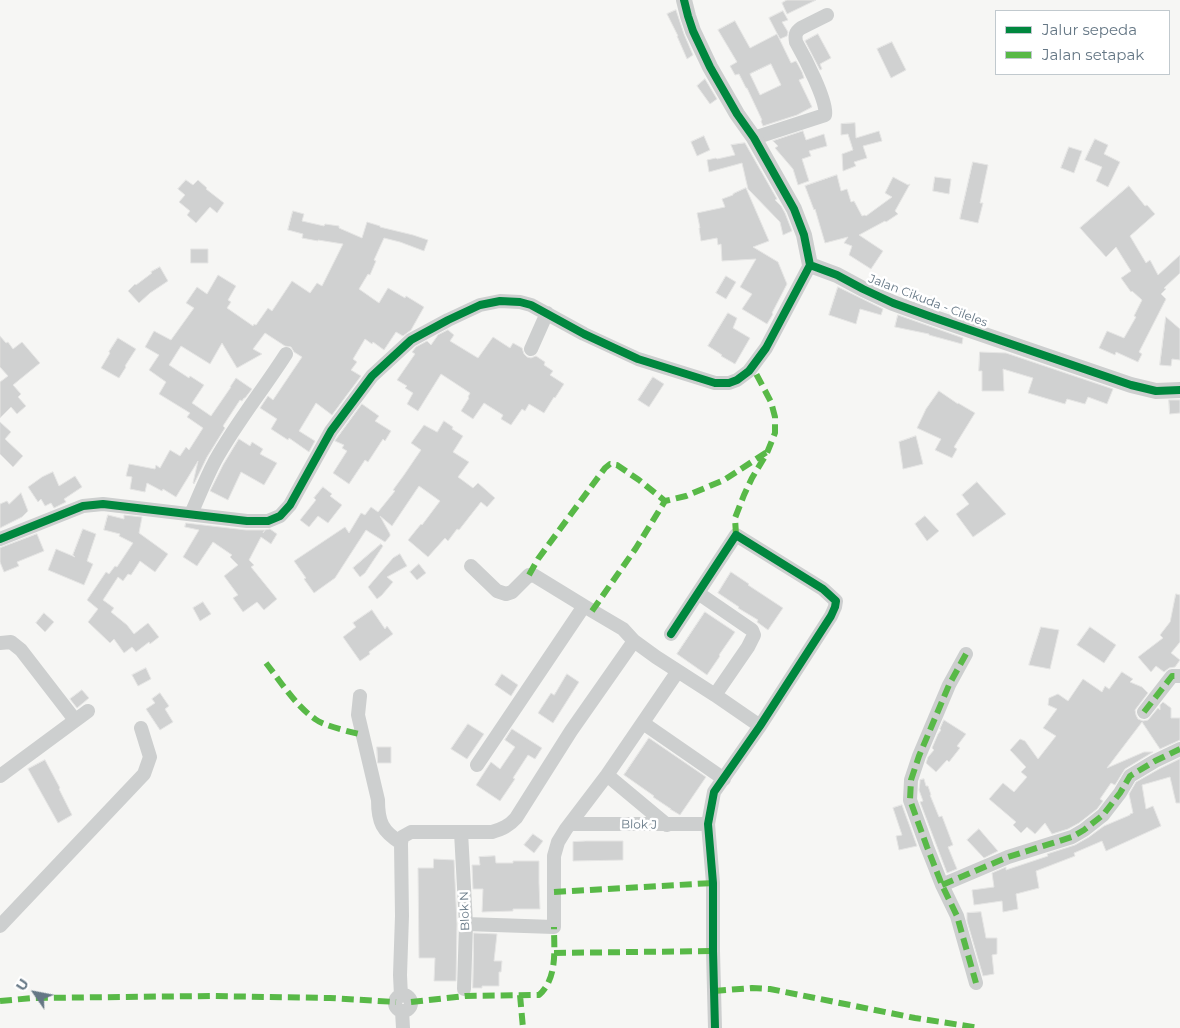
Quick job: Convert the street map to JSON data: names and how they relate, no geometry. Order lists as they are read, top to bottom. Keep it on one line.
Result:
{"streets":{"street":["Jalan Cikuda - Cileles","Blok J","Blok N"]},"legend":["Jalur sepeda","Jalan setapak"],"north":"top left"}
